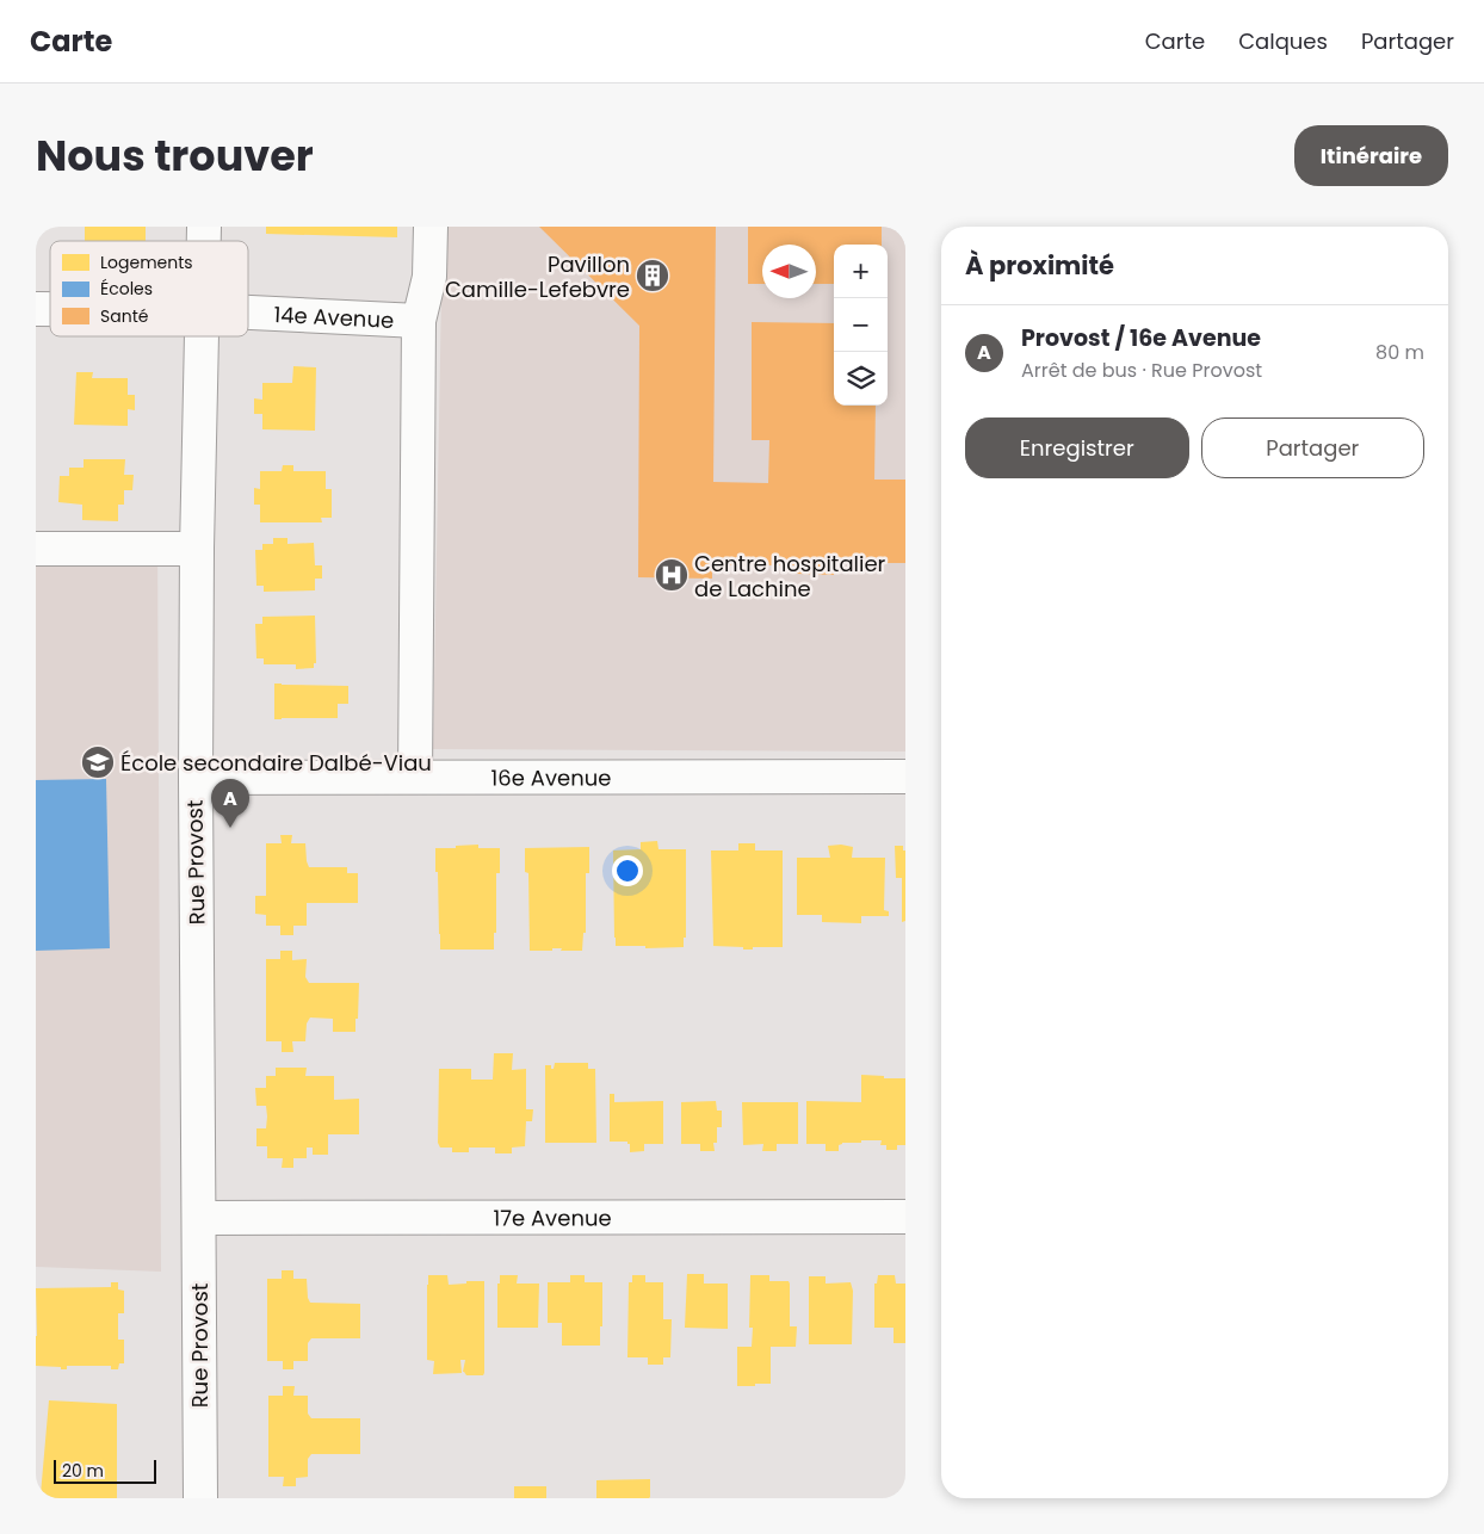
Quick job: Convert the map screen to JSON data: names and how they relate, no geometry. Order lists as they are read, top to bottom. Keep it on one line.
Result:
{"streets":{"street":["14e Avenue","16e Avenue","Rue Provost","17e Avenue"]},"crossings":[["16e Avenue","Rue Provost"],["Rue Provost","17e Avenue"]],"places":{"building":["Pavillon Camille-Lefebvre"],"hospital":["Centre hospitalier de Lachine"],"school or university":["École secondaire Dalbé-Viau"]},"legend":["Logements","Écoles","Santé"],"scale_bar":"20 m","north":"left","page":{"header":"Carte","nav":["Carte","Calques","Partager"],"title":"Nous trouver","buttons":["Itinéraire",["Enregistrer","Partager"]],"heading":"À proximité","map_buttons":["+","−"],"list":[{"mark":"A","name":"Provost / 16e Avenue","note":"Arrêt de bus · Rue Provost","value":"80 m"}],"pins":"A","scale":"20 m"}}
